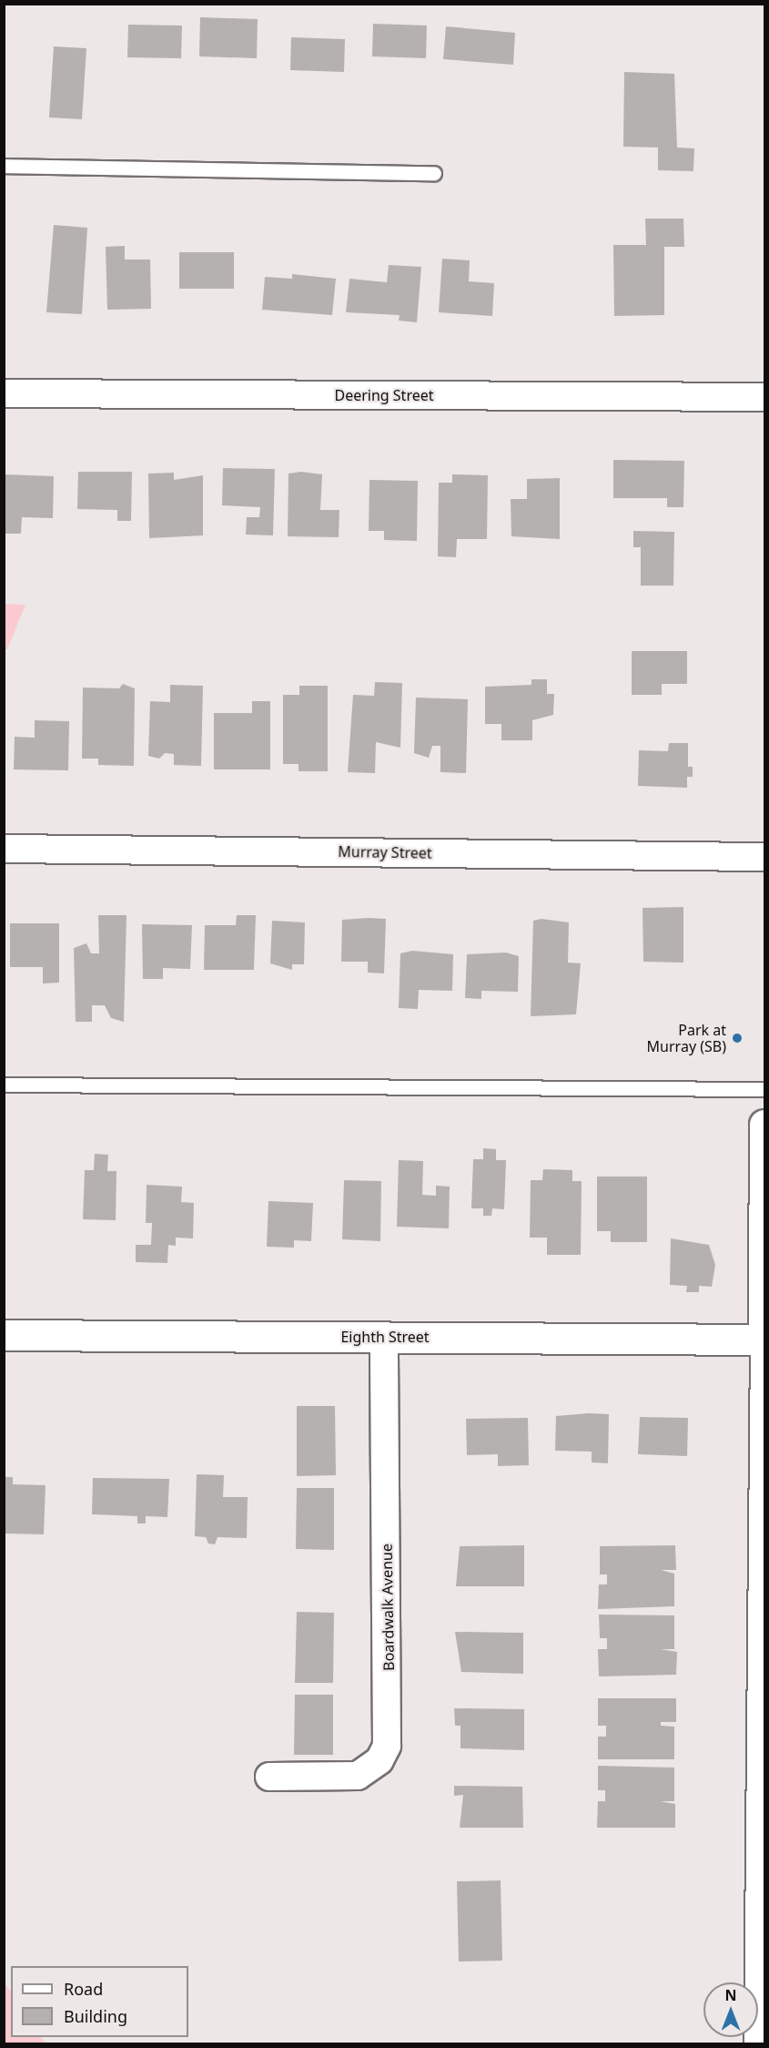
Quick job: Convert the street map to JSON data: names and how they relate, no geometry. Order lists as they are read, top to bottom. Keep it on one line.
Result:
{"streets":{"street":["Deering Street","Murray Street","Eighth Street","Boardwalk Avenue"]},"crossings":[["Eighth Street","Boardwalk Avenue"]],"places":["Park at Murray (SB)"],"legend":["Road","Building"],"north":"top"}
